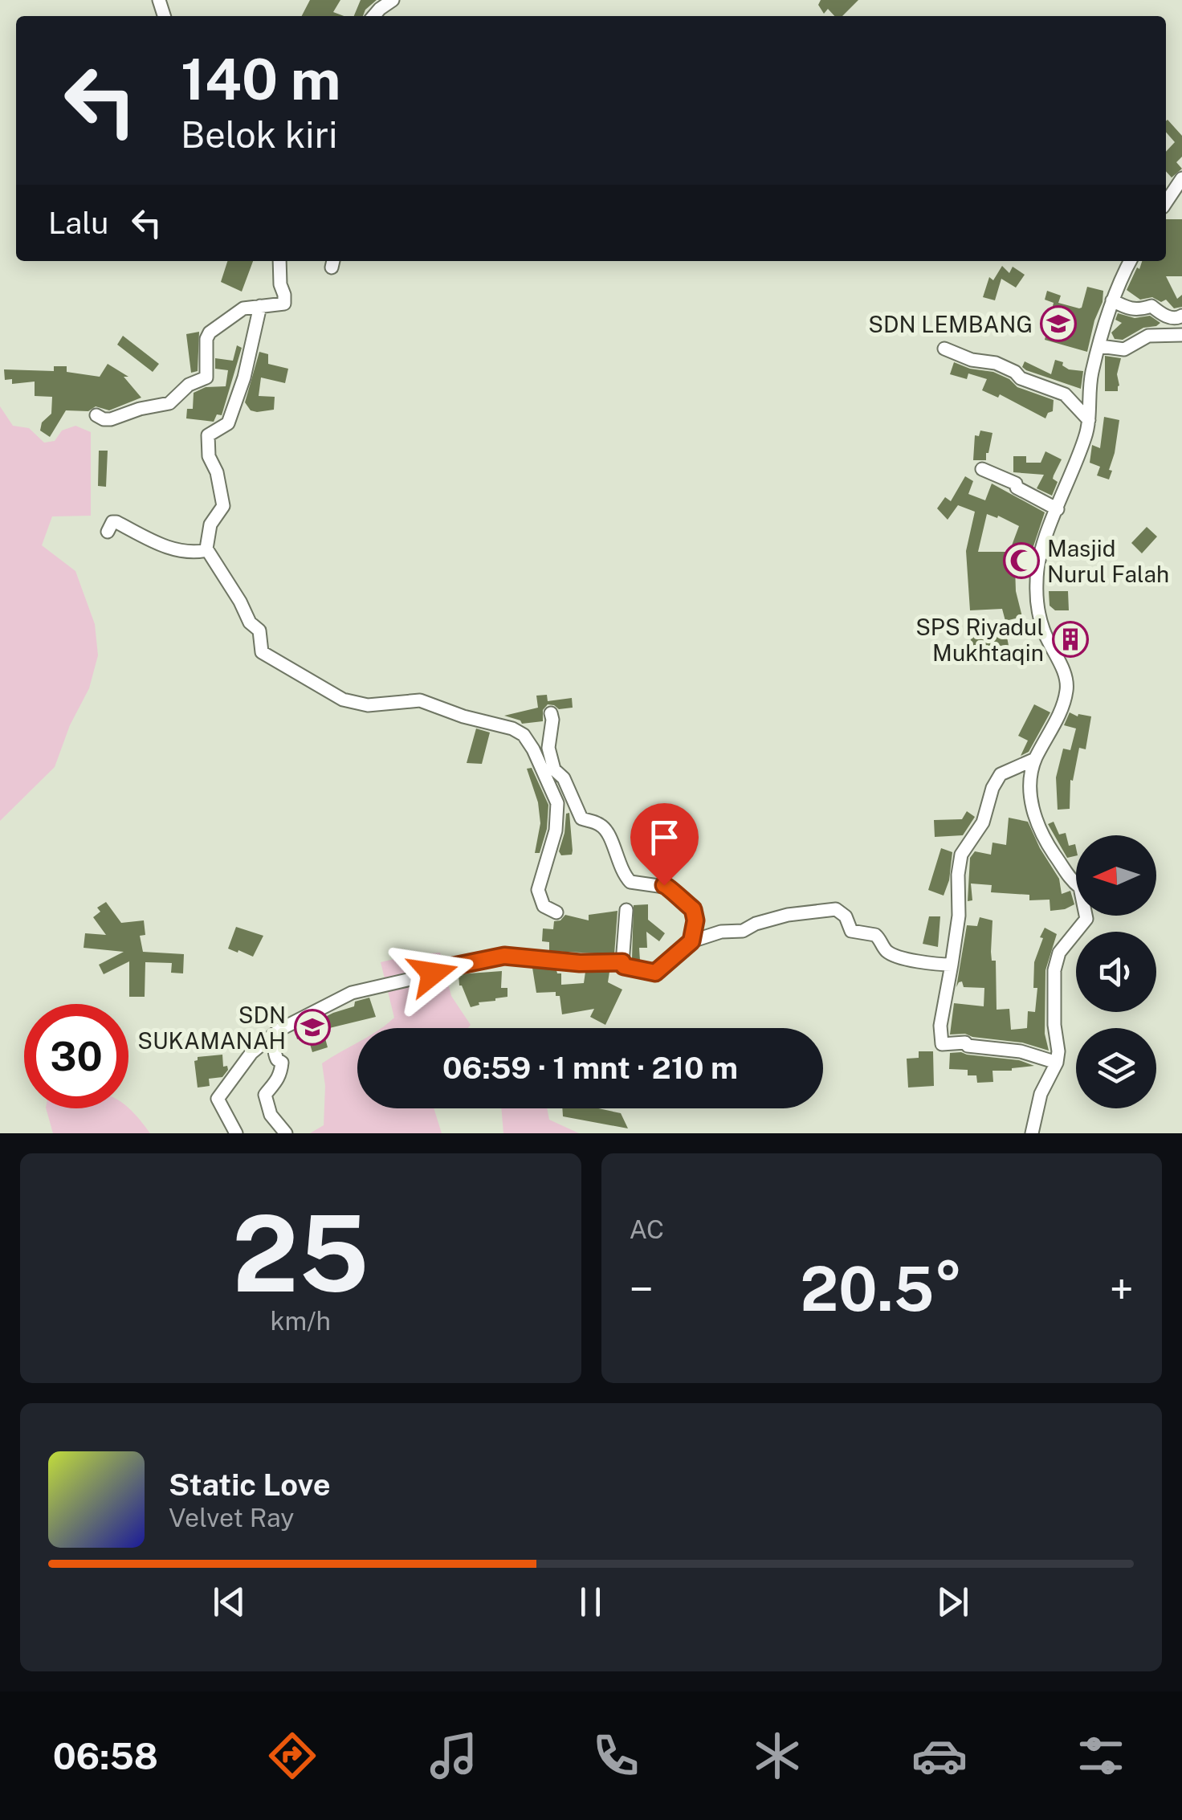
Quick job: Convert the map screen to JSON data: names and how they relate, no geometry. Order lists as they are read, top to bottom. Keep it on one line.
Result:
{"places":{"school or university":["SDN LEMBANG","SDN SUKAMANAH"],"mosque":["Masjid Nurul Falah"],"building":["SPS Riyadul Mukhtaqin"]},"north":"left","page":{"turn":["140 m","Belok kiri"],"then":"Lalu","limit":"30","trip":"06:59 · 1 mnt · 210 m","tile":[["25","km/h"],"AC"],"heat":["−","20.5°","+"],"song":["Static Love","Velvet Ray"],"tabs":"06:58"}}
